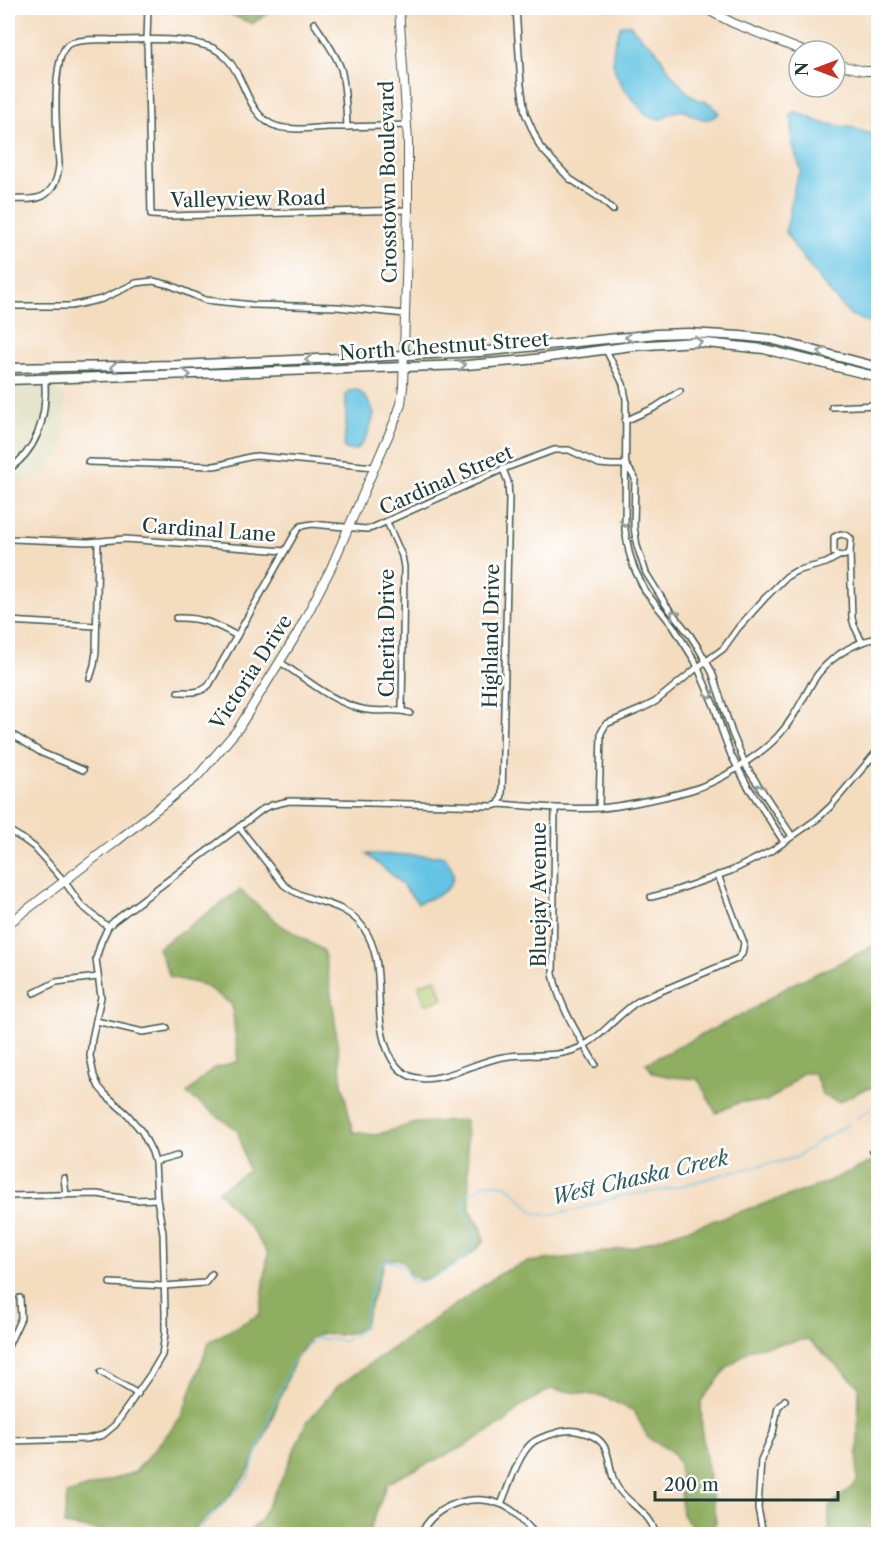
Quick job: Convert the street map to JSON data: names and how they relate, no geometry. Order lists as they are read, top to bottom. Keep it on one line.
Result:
{"streets":{"main road":["North Chestnut Street"],"street":["Crosstown Boulevard","Valleyview Road","Cardinal Street","Cardinal Lane","Cherita Drive","Highland Drive","Victoria Drive","Bluejay Avenue"]},"crossings":[["Crosstown Boulevard","Valleyview Road"],["Crosstown Boulevard","North Chestnut Street"],["Crosstown Boulevard","Victoria Drive"],["North Chestnut Street","Victoria Drive"],["Cardinal Street","Cardinal Lane"],["Cardinal Street","Cherita Drive"],["Cardinal Street","Highland Drive"],["Cardinal Street","Victoria Drive"],["Cardinal Lane","Victoria Drive"],["Highland Drive","Bluejay Avenue"]],"water":["West Chaska Creek"],"scale_bar":"200 m","north":"left"}
